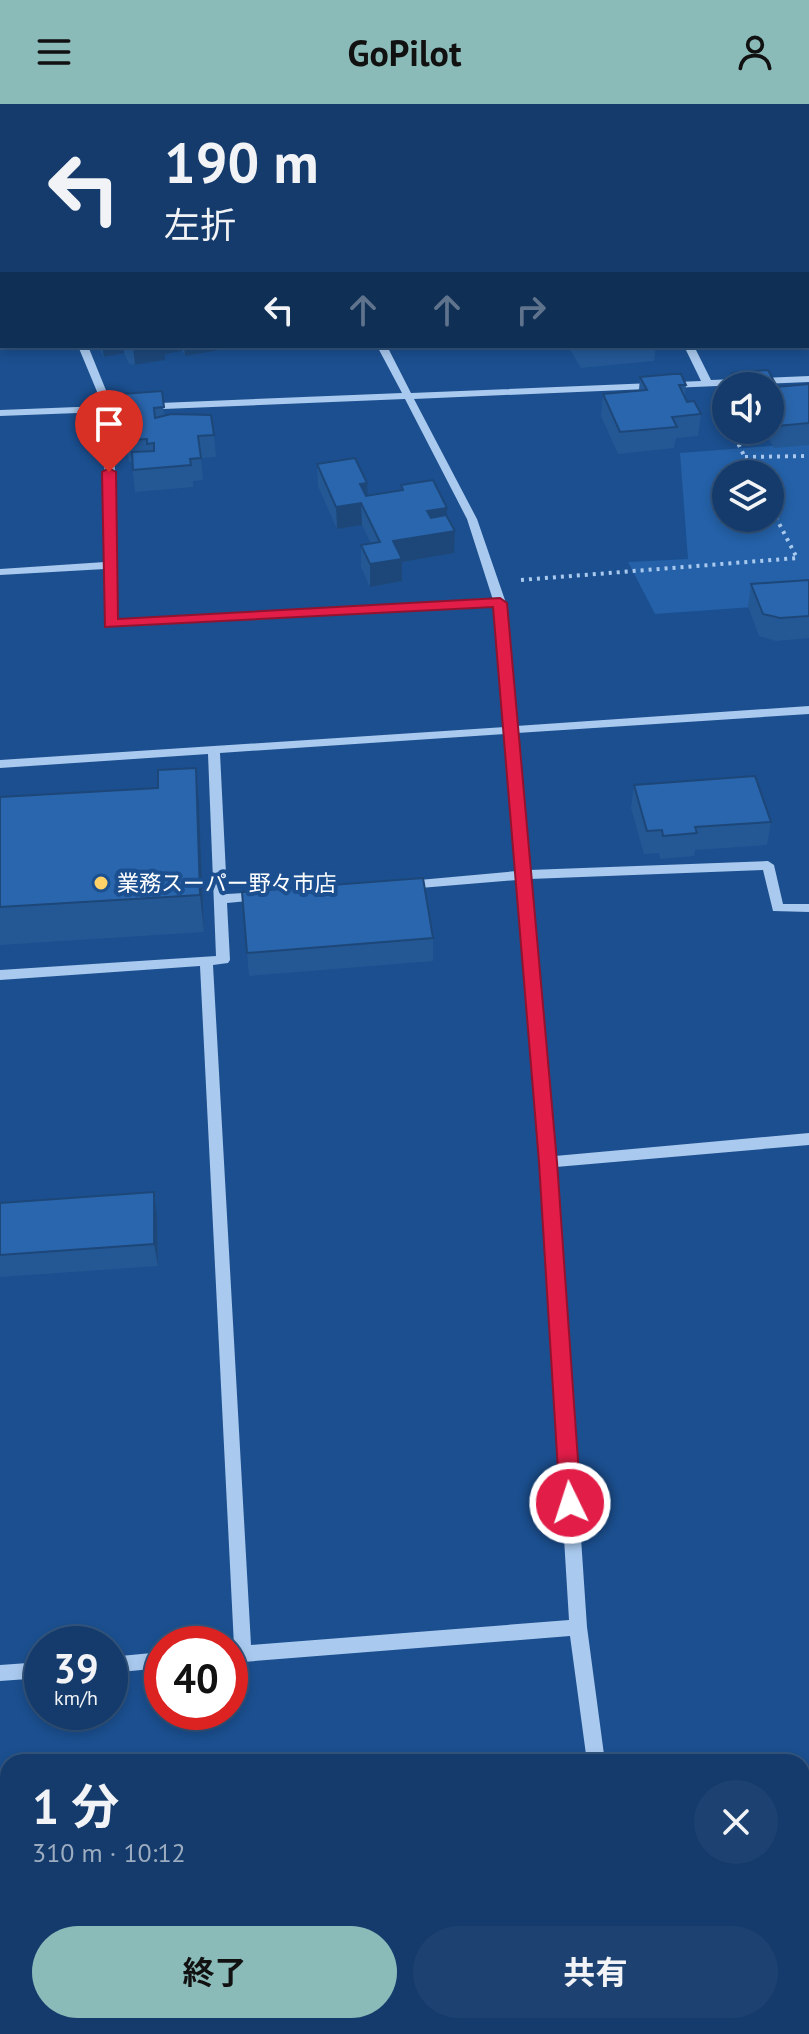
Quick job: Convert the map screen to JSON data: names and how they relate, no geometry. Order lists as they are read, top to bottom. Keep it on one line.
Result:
{"places":["業務スーパー野々市店"],"page":{"header":"GoPilot","turn":["190 m","左折"],"speed":"39 km/h","limit":"40","heading":["1 分","310 m · 10:12"],"buttons":["終了","共有"]}}
